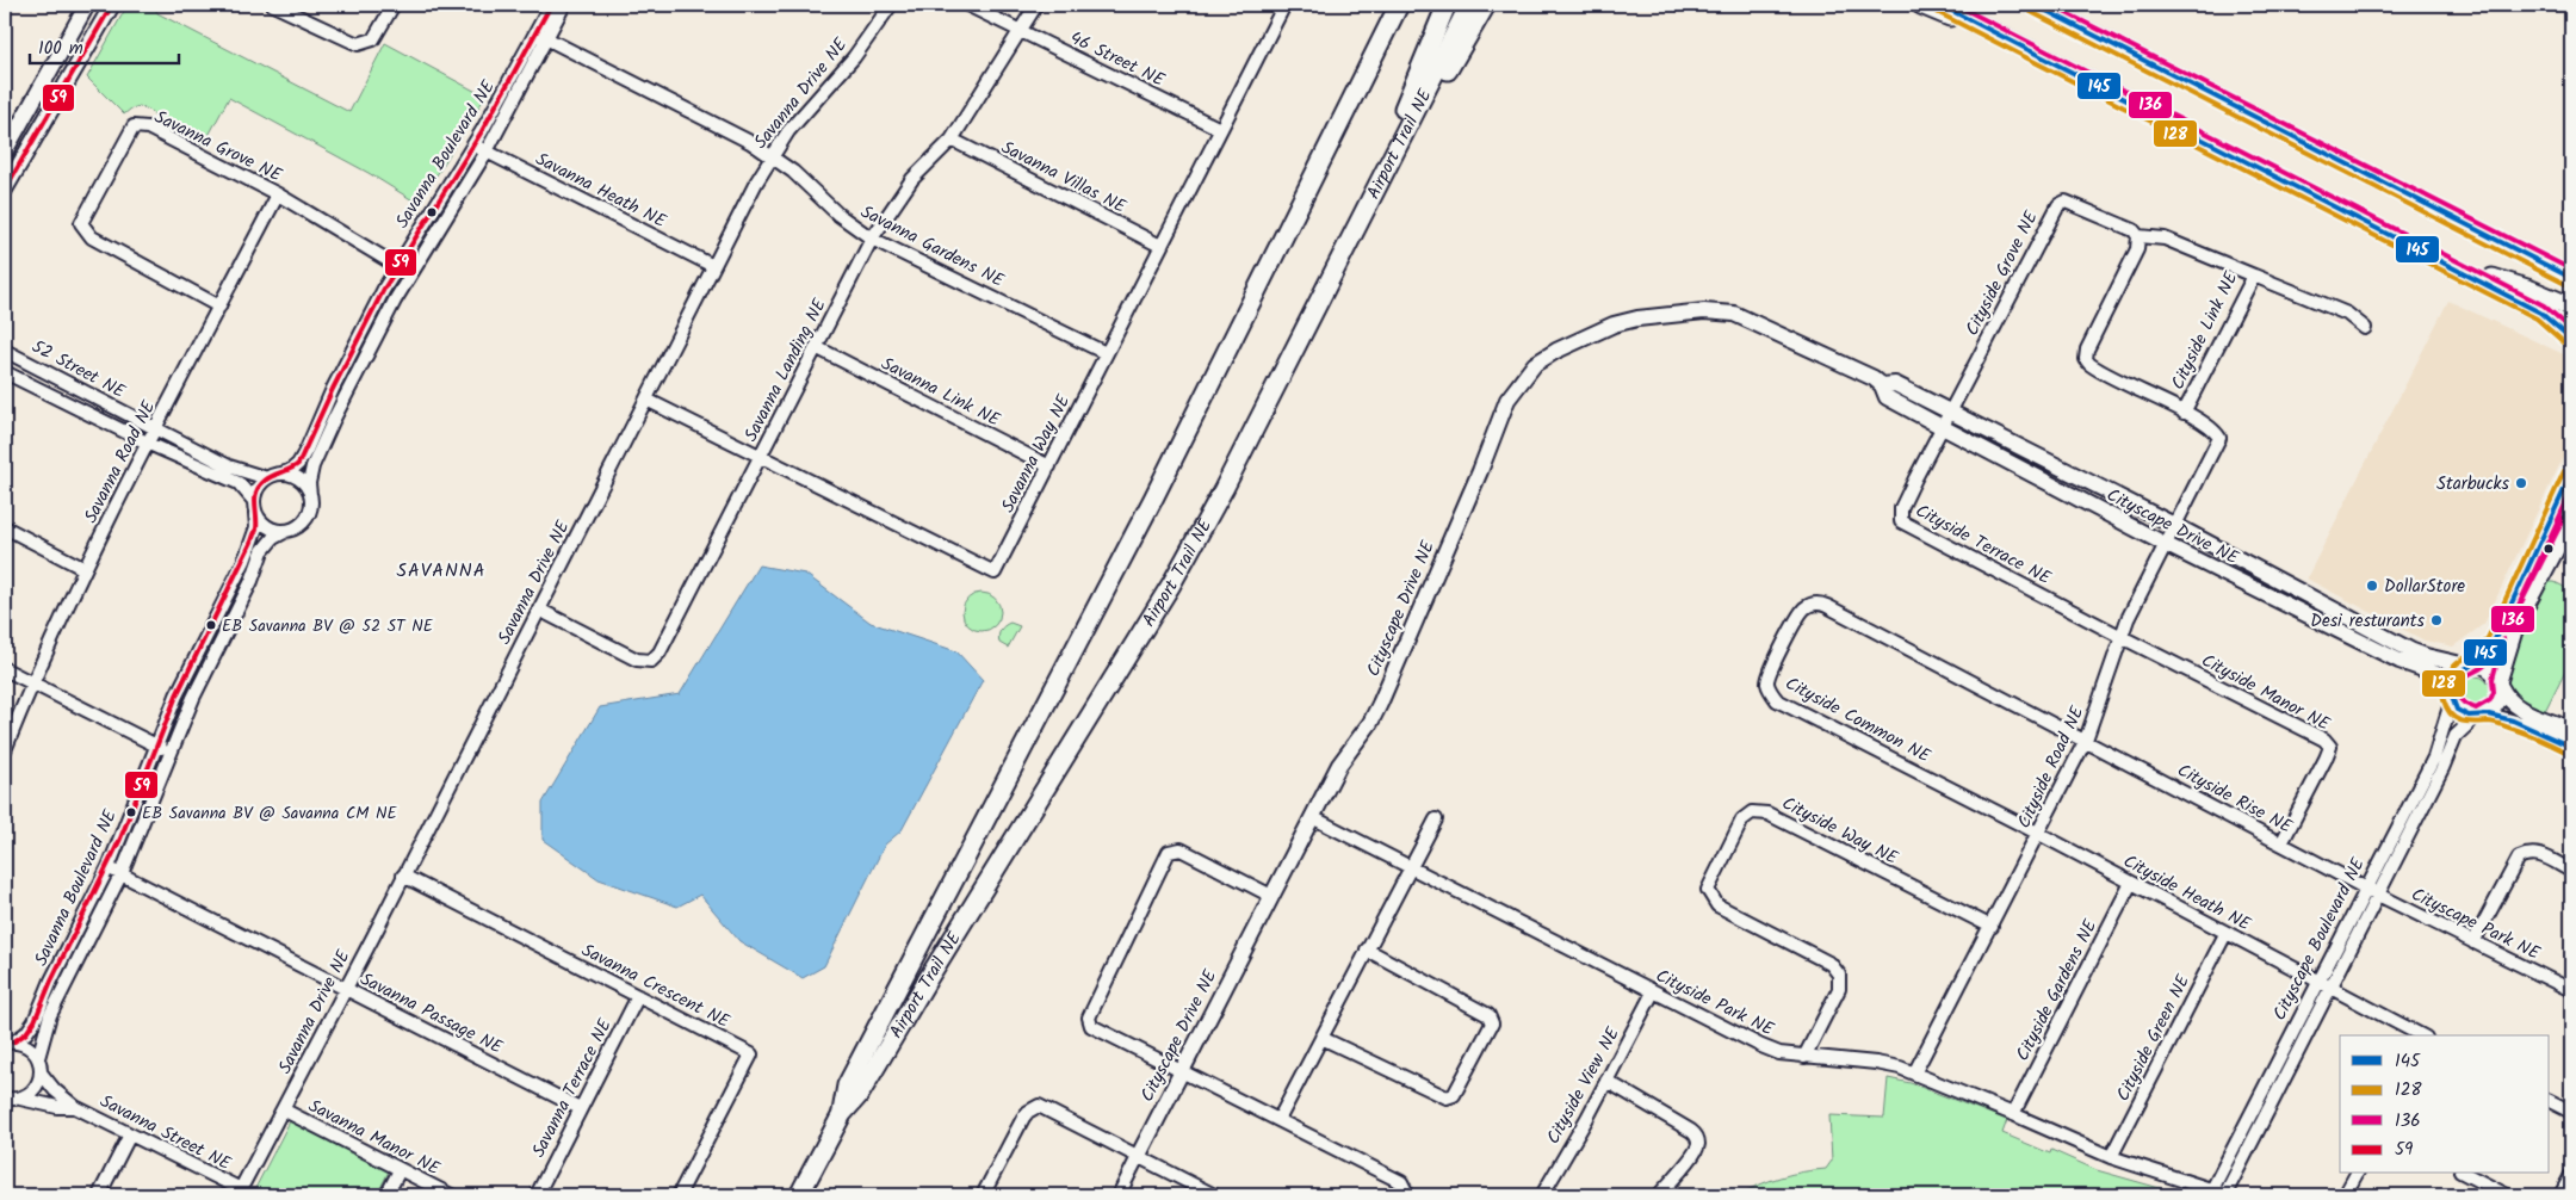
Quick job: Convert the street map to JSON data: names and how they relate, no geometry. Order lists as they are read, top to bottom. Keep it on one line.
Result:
{"streets":{"main road":["Airport Trail NE"],"street":["46 Street NE","Savanna Drive NE","Savanna Grove NE","Savanna Boulevard NE","Savanna Villas NE","Savanna Heath NE","Savanna Gardens NE","Cityside Grove NE","Cityside Link NE","52 Street NE","Savanna Landing NE","Savanna Link NE","Savanna Way NE","Savanna Road NE","Cityscape Drive NE","Cityside Terrace NE","Cityside Manor NE","Cityside Common NE","Cityside Road NE","Cityside Rise NE","Cityside Way NE","Cityside Heath NE","Cityscape Park NE","Cityscape Boulevard NE","Savanna Crescent NE","Cityside Gardens NE","Cityside Park NE","Savanna Passage NE","Cityside Green NE","Cityside View NE","Savanna Terrace NE","Savanna Street NE","Savanna Manor NE"]},"crossings":[["46 Street NE","Savanna Landing NE"],["46 Street NE","Savanna Way NE"],["Savanna Drive NE","Savanna Heath NE"],["Savanna Drive NE","Savanna Gardens NE"],["Savanna Drive NE","Savanna Landing NE"],["Savanna Drive NE","Savanna Way NE"],["Savanna Drive NE","Savanna Crescent NE"],["Savanna Drive NE","Savanna Passage NE"],["Savanna Drive NE","Savanna Street NE"],["Savanna Drive NE","Savanna Manor NE"],["Savanna Grove NE","Savanna Boulevard NE"],["Savanna Grove NE","Savanna Road NE"],["Savanna Boulevard NE","Savanna Heath NE"],["Savanna Boulevard NE","Savanna Gardens NE"],["Savanna Boulevard NE","52 Street NE"],["Savanna Boulevard NE","Savanna Passage NE"],["Savanna Villas NE","Savanna Landing NE"],["Savanna Villas NE","Savanna Way NE"],["Savanna Gardens NE","Savanna Landing NE"],["Savanna Gardens NE","Savanna Way NE"],["Cityside Grove NE","Cityside Link NE"],["Cityside Grove NE","Cityscape Drive NE"],["Cityside Grove NE","Cityside Terrace NE"],["Cityside Link NE","Cityside Road NE"],["52 Street NE","Savanna Road NE"],["Savanna Landing NE","Savanna Link NE"],["Savanna Landing NE","Savanna Way NE"],["Savanna Link NE","Savanna Way NE"],["Cityscape Drive NE","Cityside Terrace NE"],["Cityscape Drive NE","Cityside Road NE"],["Cityscape Drive NE","Cityscape Boulevard NE"],["Cityscape Drive NE","Cityside Park NE"],["Cityside Terrace NE","Cityside Manor NE"],["Cityside Terrace NE","Cityside Road NE"],["Cityside Manor NE","Cityside Road NE"],["Cityside Manor NE","Cityside Rise NE"],["Cityside Common NE","Cityside Road NE"],["Cityside Common NE","Cityside Rise NE"],["Cityside Common NE","Cityside Heath NE"],["Cityside Road NE","Cityside Rise NE"],["Cityside Road NE","Cityside Way NE"],["Cityside Road NE","Cityside Heath NE"],["Cityside Road NE","Cityside Park NE"],["Cityside Rise NE","Cityscape Park NE"],["Cityside Rise NE","Cityscape Boulevard NE"],["Cityside Way NE","Cityside Park NE"],["Cityside Heath NE","Cityscape Boulevard NE"],["Cityside Heath NE","Cityside Gardens NE"],["Cityside Heath NE","Cityside Green NE"],["Cityscape Park NE","Cityscape Boulevard NE"],["Cityscape Boulevard NE","Cityside Park NE"],["Savanna Crescent NE","Savanna Terrace NE"],["Cityside Gardens NE","Cityside Park NE"],["Cityside Park NE","Cityside Green NE"],["Cityside Park NE","Cityside View NE"],["Savanna Passage NE","Savanna Terrace NE"]],"districts":["SAVANNA"],"places":["Starbucks","DollarStore","Desi resturants","EB Savanna BV @ 52 ST NE","EB Savanna BV @ Savanna CM NE"],"lines":["transit line 145","transit line 136","transit line 59","transit line 128"],"legend":["145","128","136","59"],"scale_bar":"100 m"}
